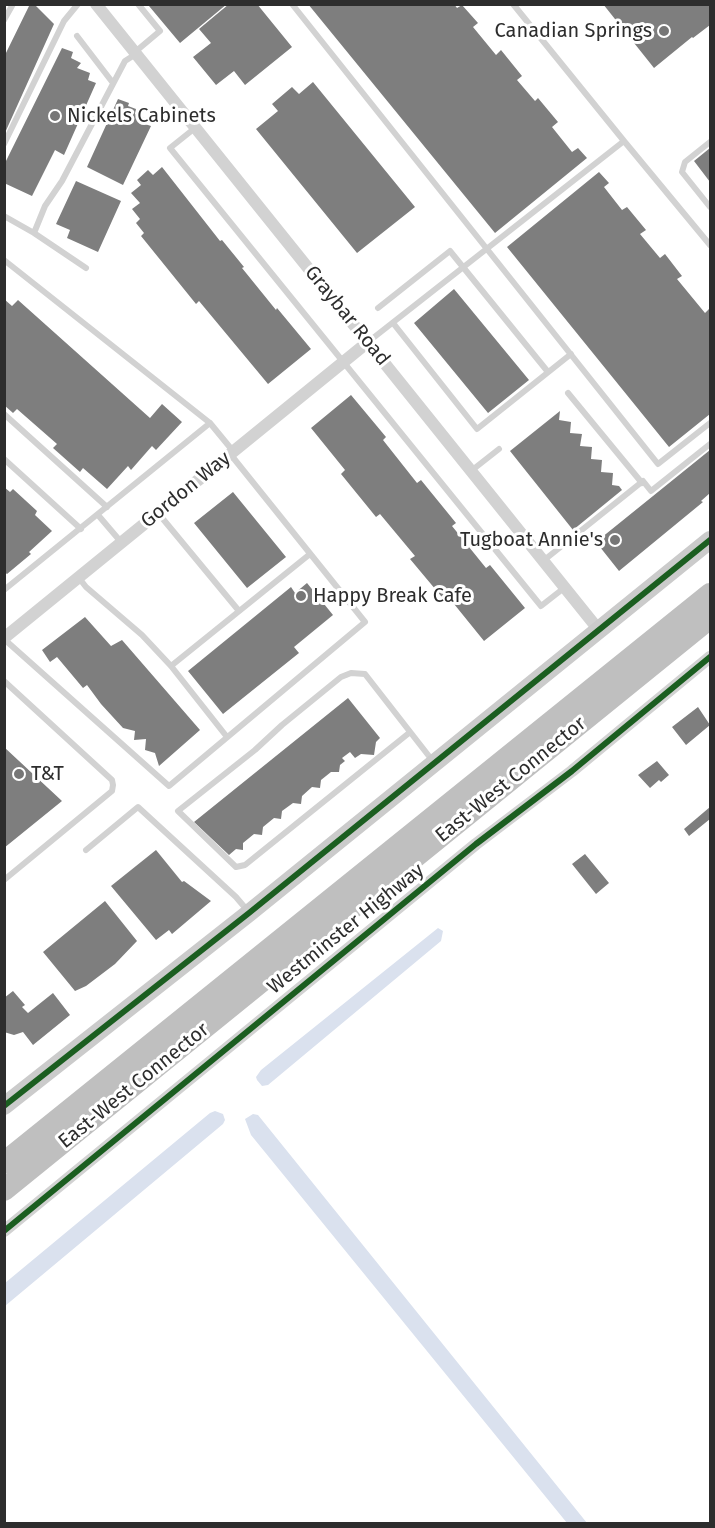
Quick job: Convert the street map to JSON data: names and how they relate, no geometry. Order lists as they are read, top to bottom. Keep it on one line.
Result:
{"streets":{"highway":["East-West Connector"],"street":["Graybar Road","Gordon Way","Westminster Highway"]},"crossings":[["Graybar Road","Gordon Way"]],"places":["Canadian Springs","Nickels Cabinets","Tugboat Annie's","Happy Break Cafe","T&T"]}
